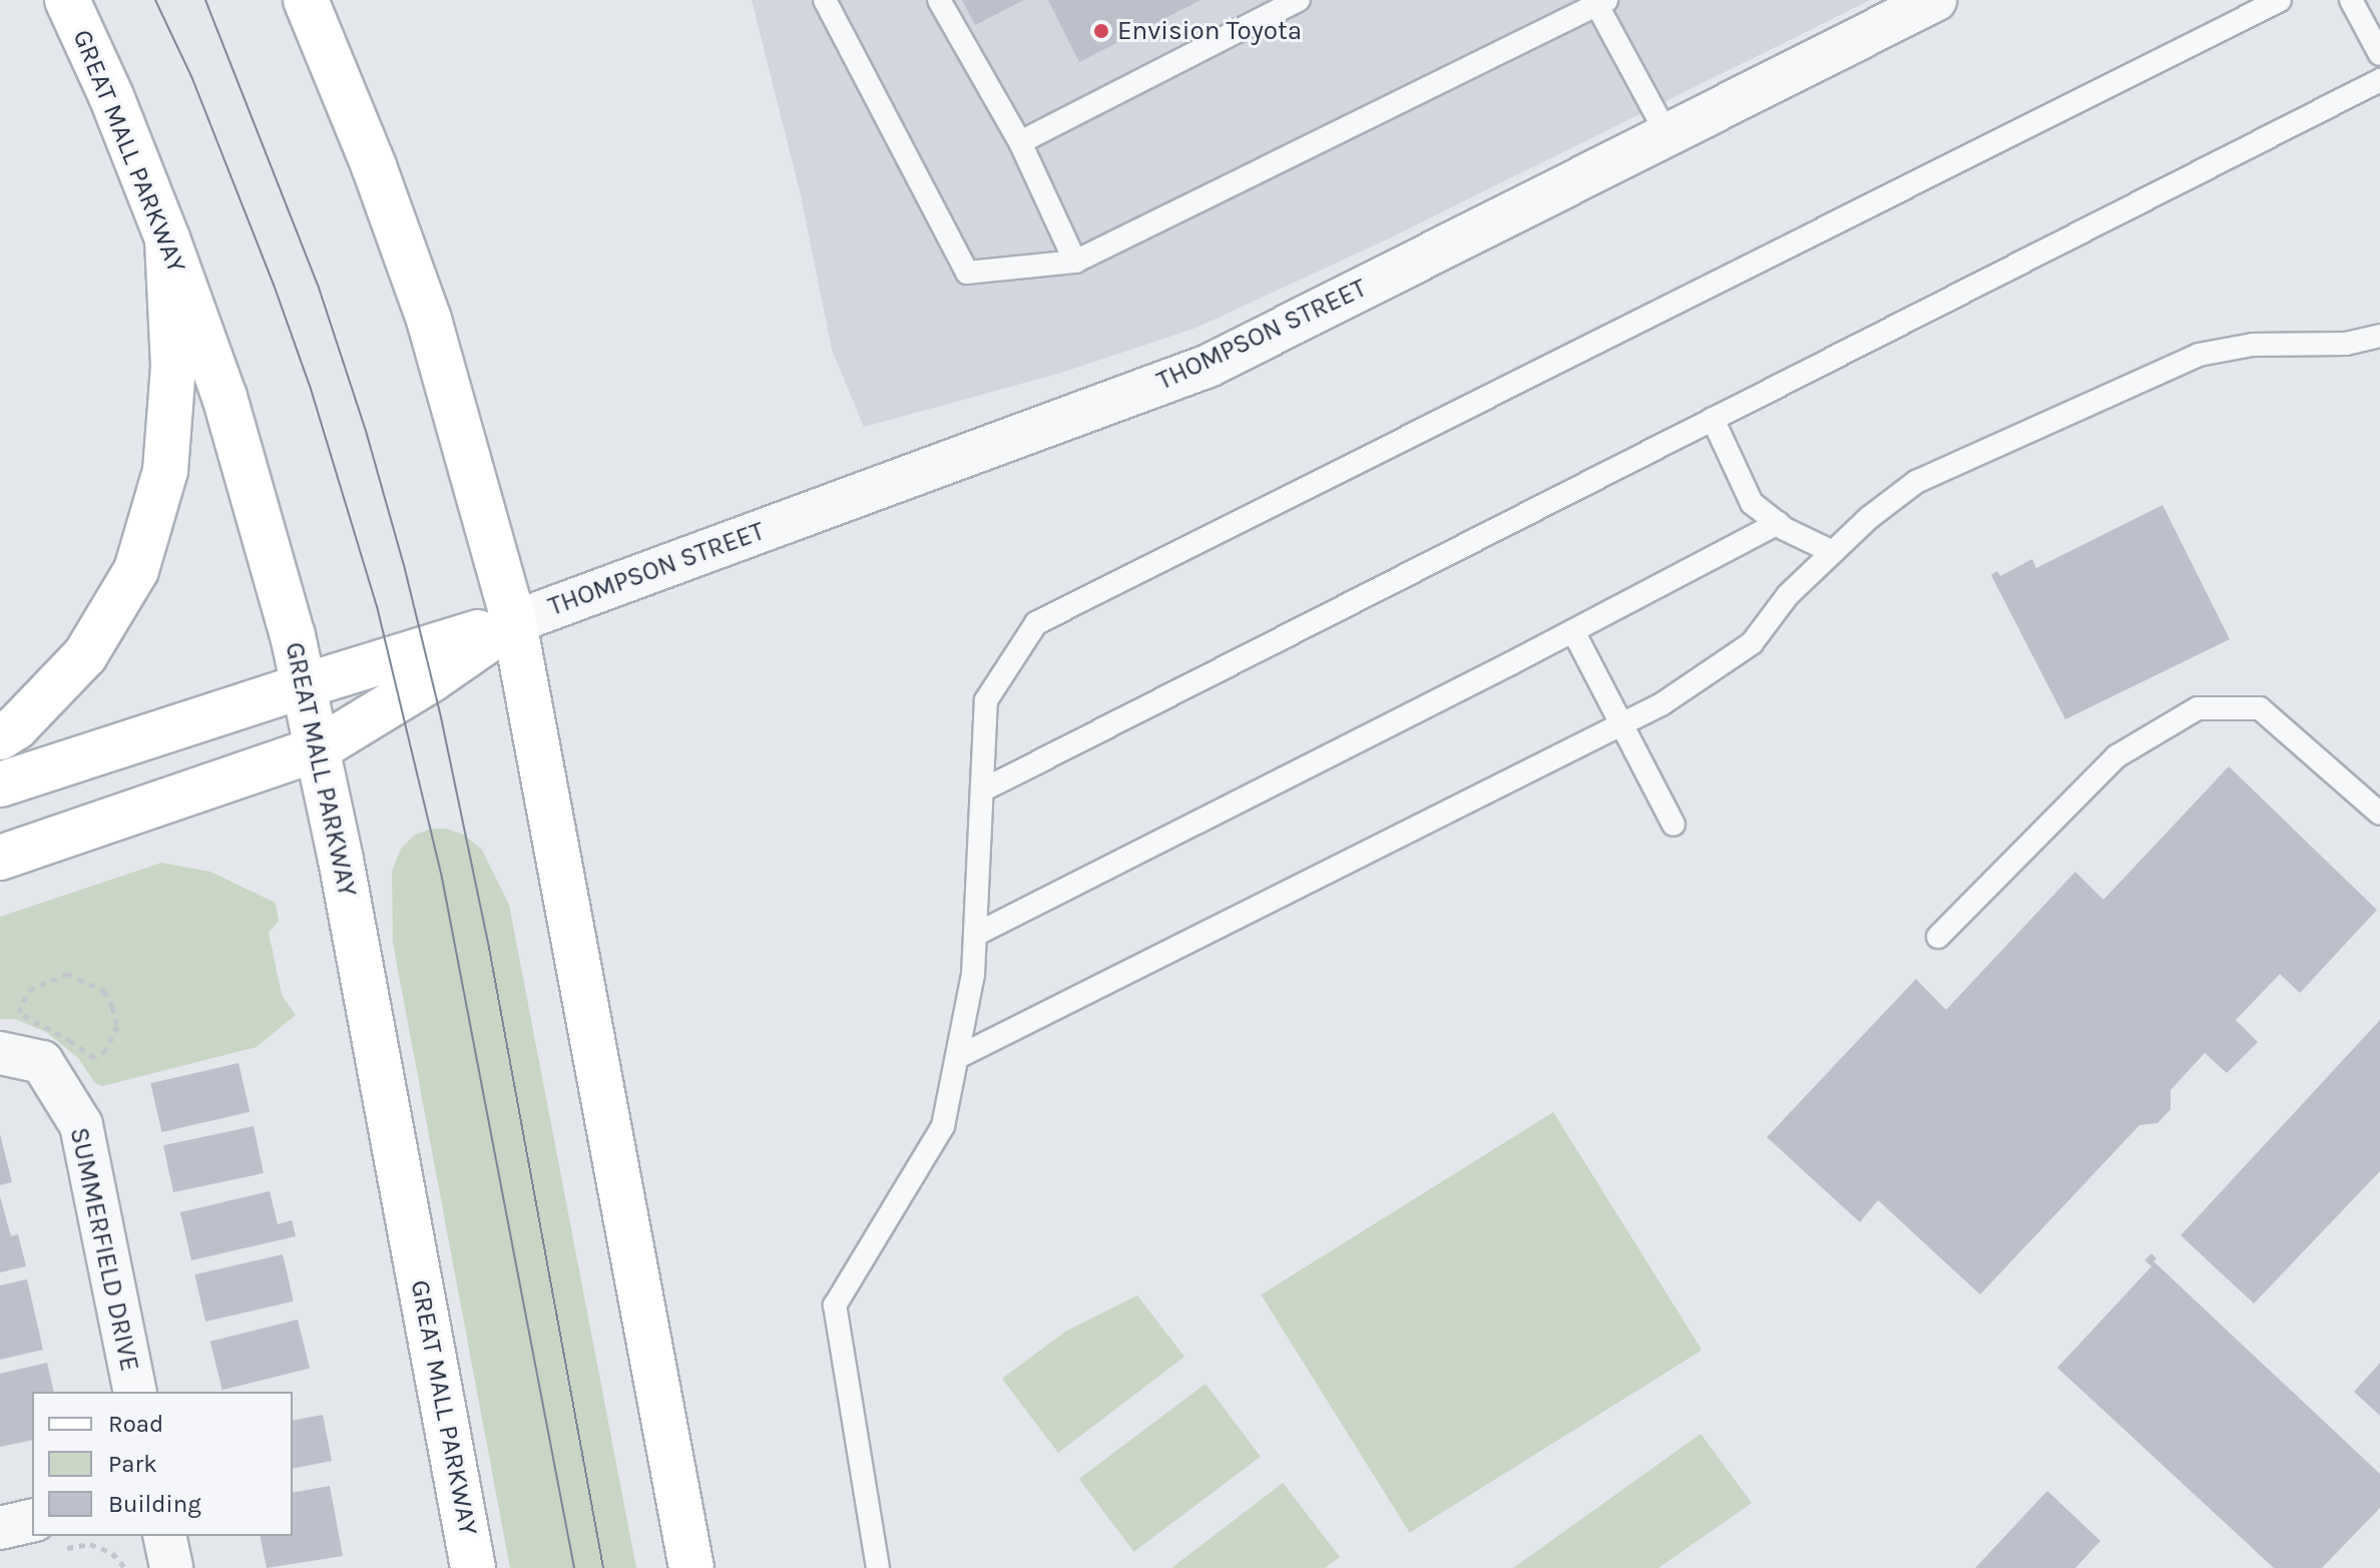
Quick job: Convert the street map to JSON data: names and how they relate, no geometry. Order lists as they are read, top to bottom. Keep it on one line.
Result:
{"streets":{"main road":["GREAT MALL PARKWAY","THOMPSON STREET"],"street":["SUMMERFIELD DRIVE"]},"crossings":[["GREAT MALL PARKWAY","THOMPSON STREET"]],"places":["Envision Toyota"],"legend":["Road","Park","Building"]}
